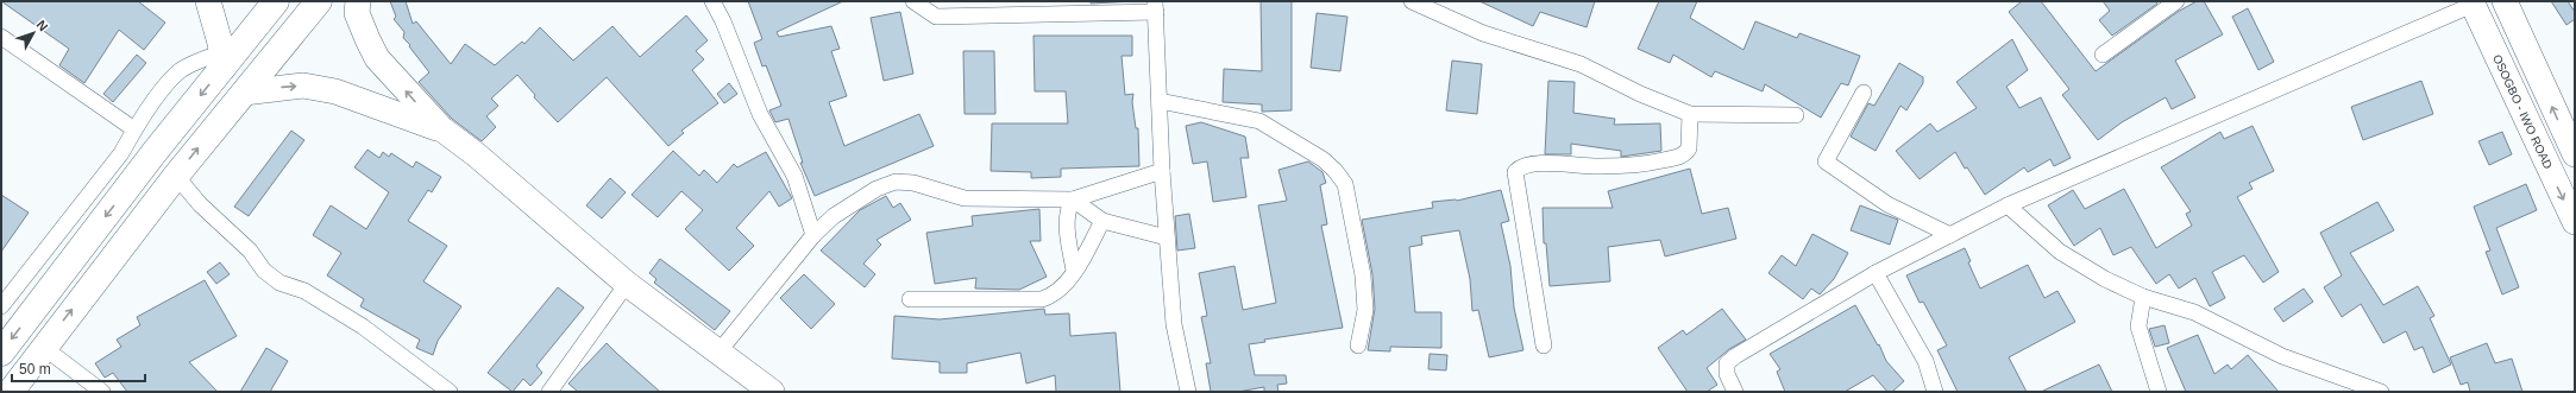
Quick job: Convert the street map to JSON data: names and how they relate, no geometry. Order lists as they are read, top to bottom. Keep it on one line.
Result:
{"streets":{"main road":["OSOGBO - IWO ROAD"]},"scale_bar":"50 m","north":"top right"}
